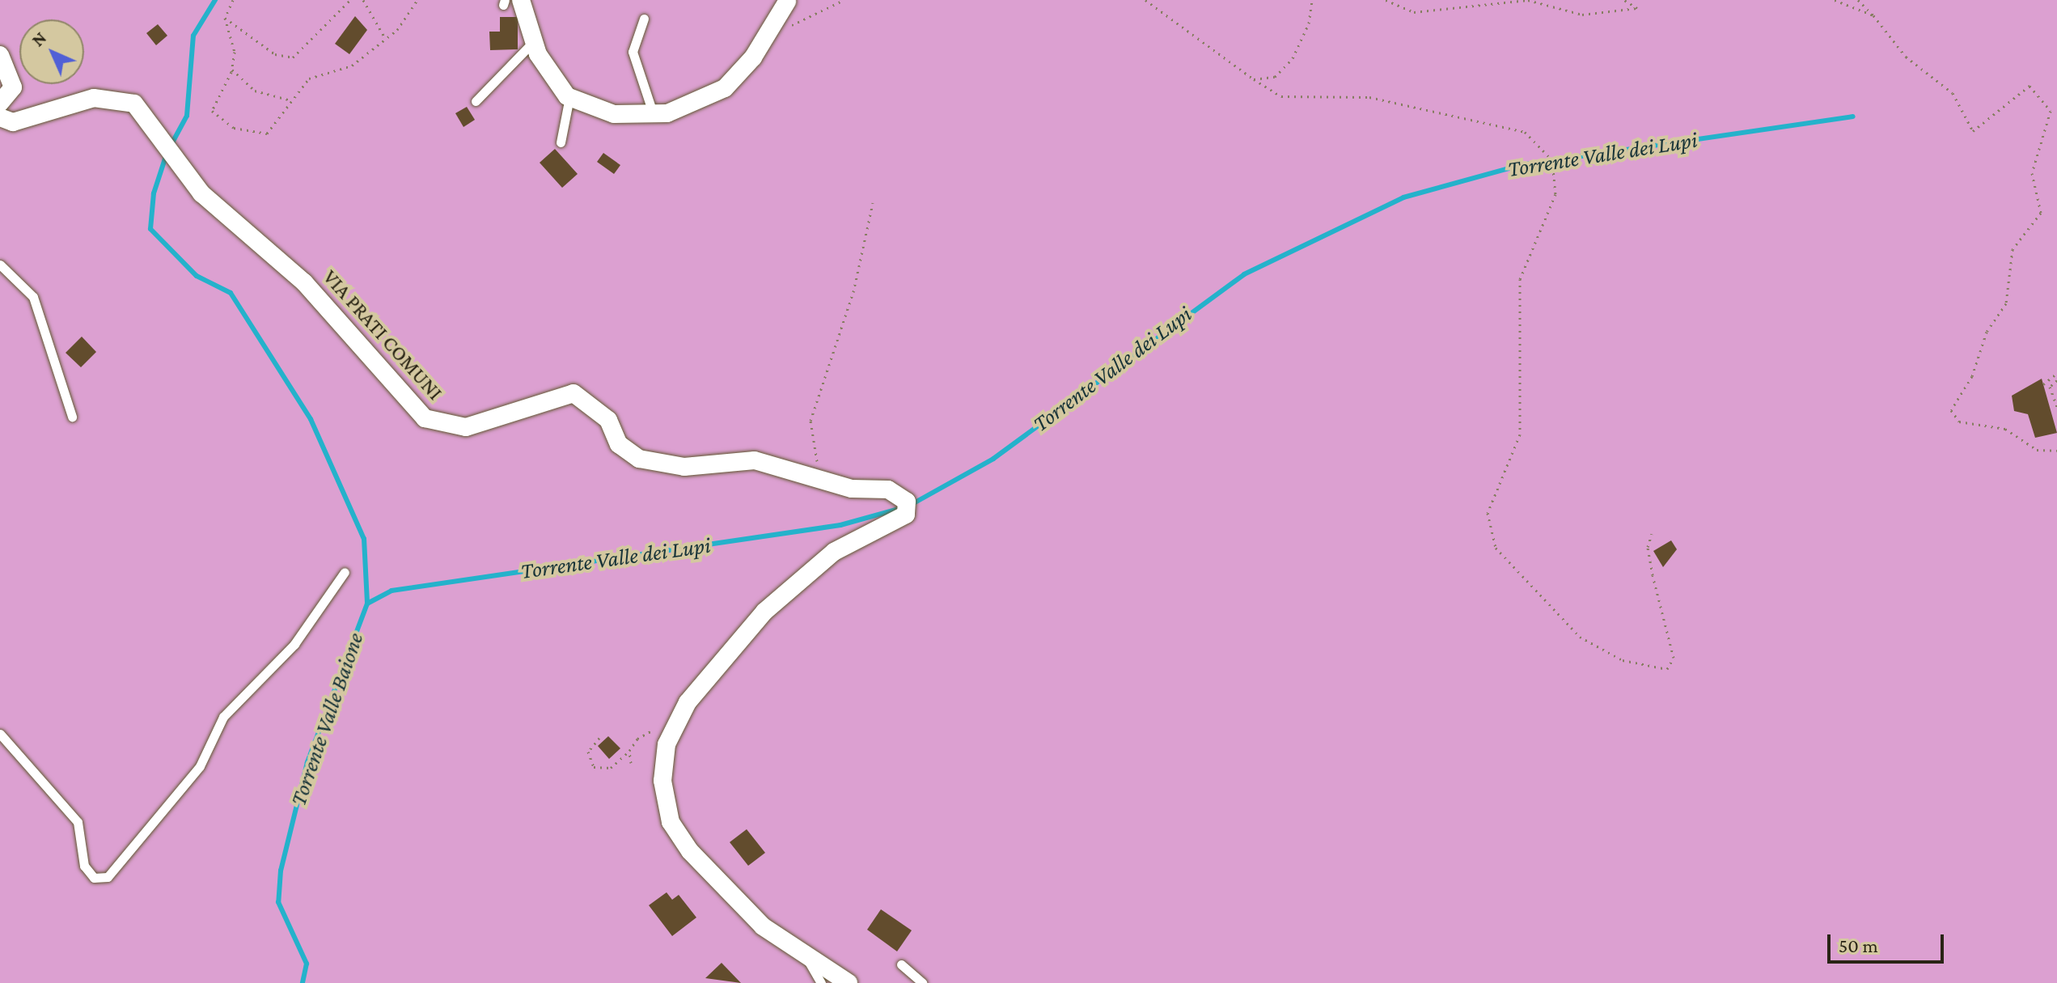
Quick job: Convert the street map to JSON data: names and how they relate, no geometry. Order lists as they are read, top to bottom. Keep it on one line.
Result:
{"streets":{"street":["VIA PRATI COMUNI"]},"water":["Torrente Valle dei Lupi","Torrente Valle Baione"],"scale_bar":"50 m","north":"top left"}
